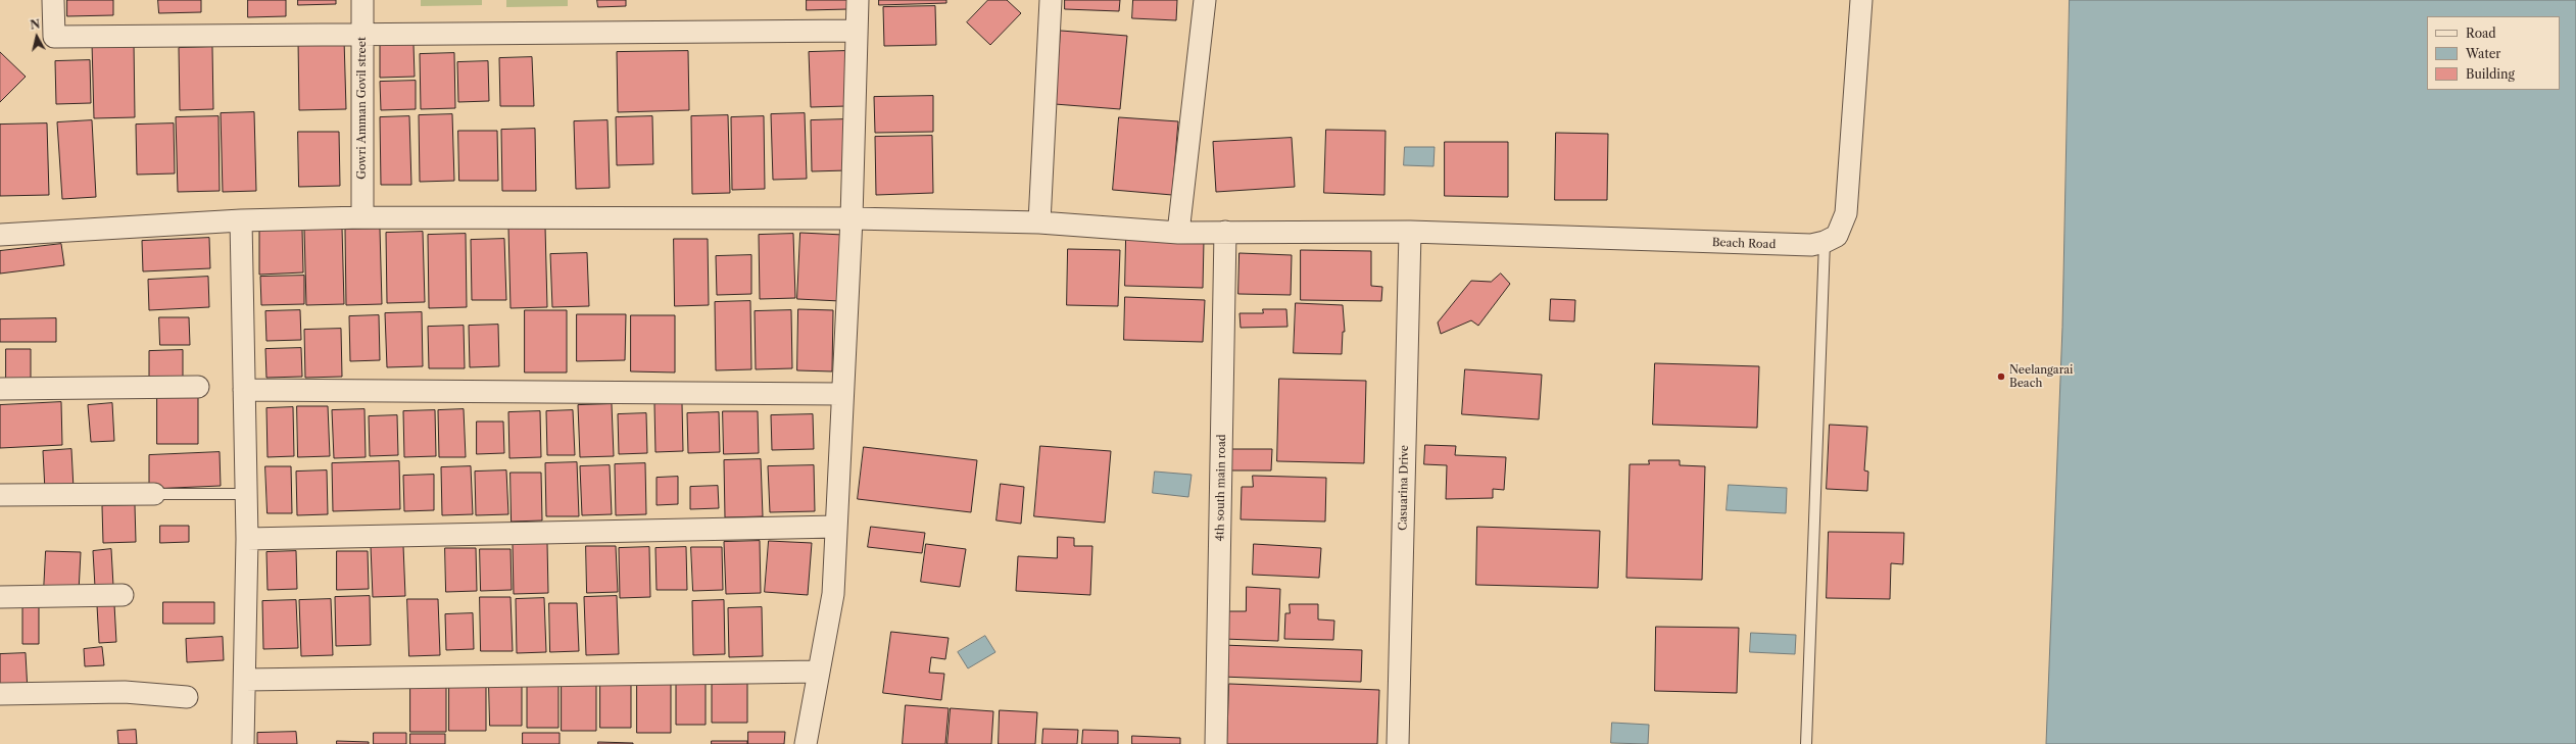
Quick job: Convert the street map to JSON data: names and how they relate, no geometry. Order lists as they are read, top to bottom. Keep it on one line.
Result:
{"streets":{"street":["Gowri Amman Govil street","Beach Road","4th south main road","Casuarina Drive"]},"crossings":[["Gowri Amman Govil street","Beach Road"],["Beach Road","4th south main road"],["Beach Road","Casuarina Drive"]],"places":["Neelangarai Beach"],"legend":["Road","Water","Building"],"north":"top"}
